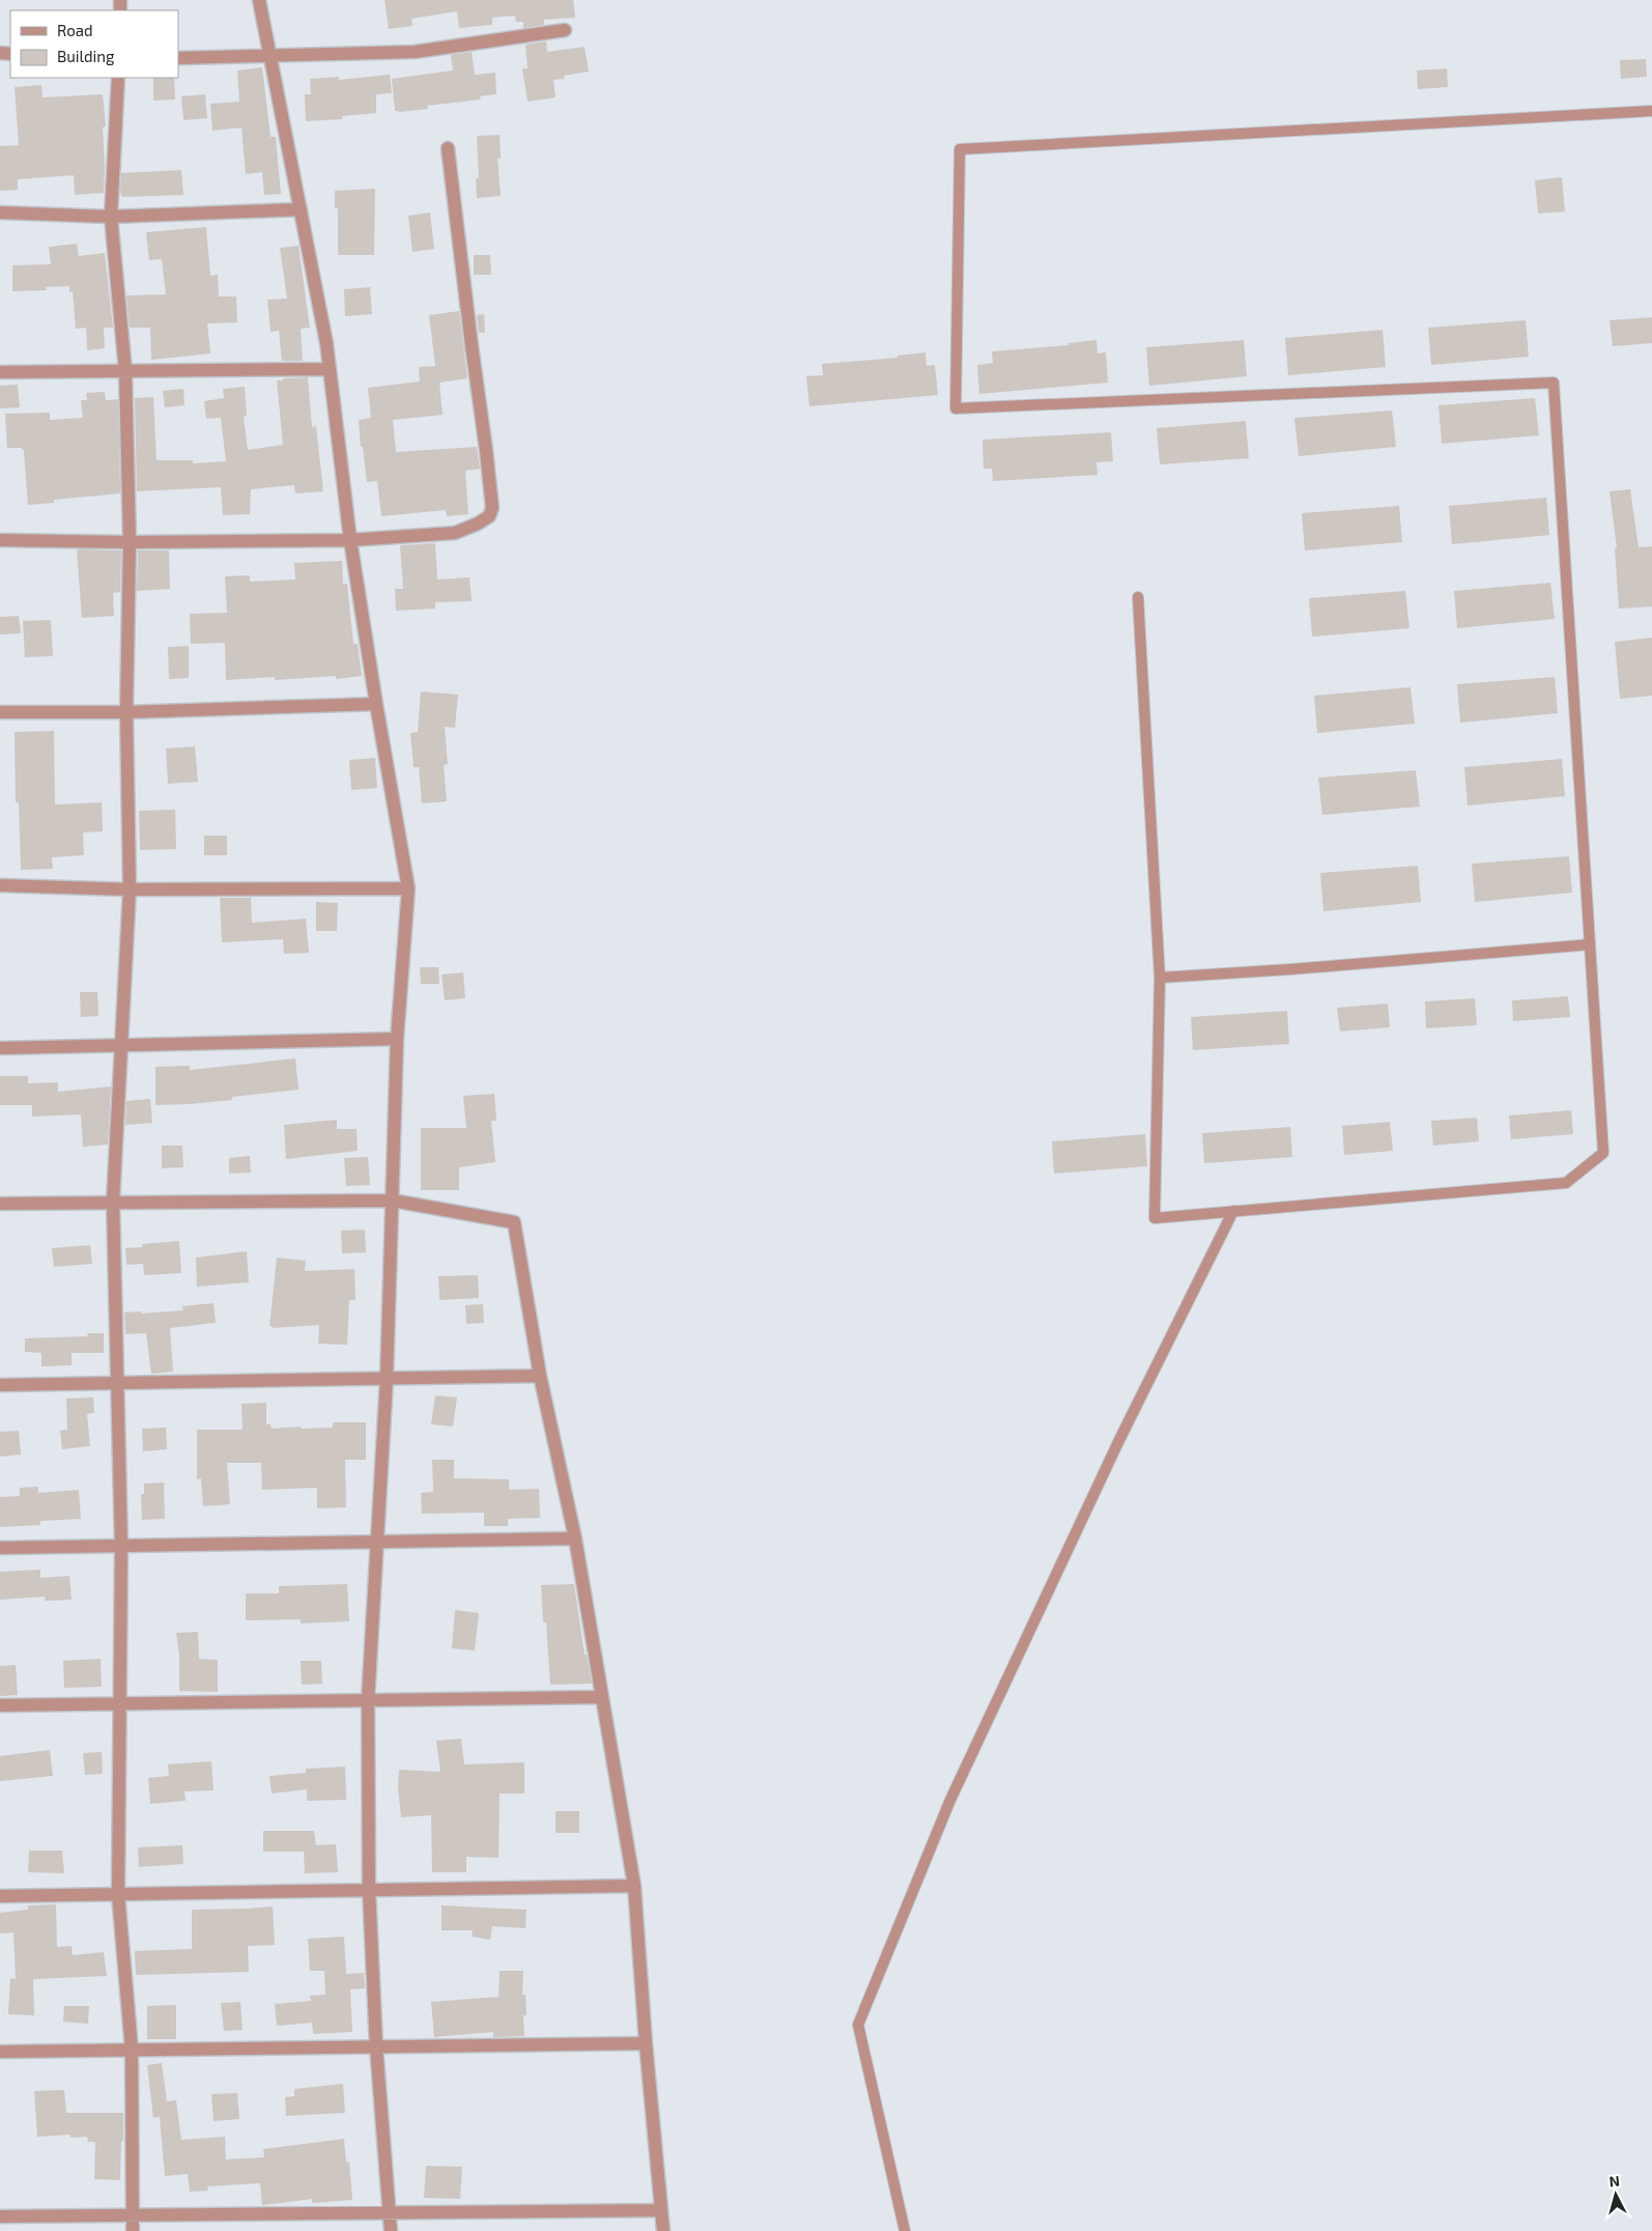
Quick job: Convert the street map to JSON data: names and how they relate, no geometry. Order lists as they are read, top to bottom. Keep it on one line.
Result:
{"legend":["Road","Building"],"north":"top"}
